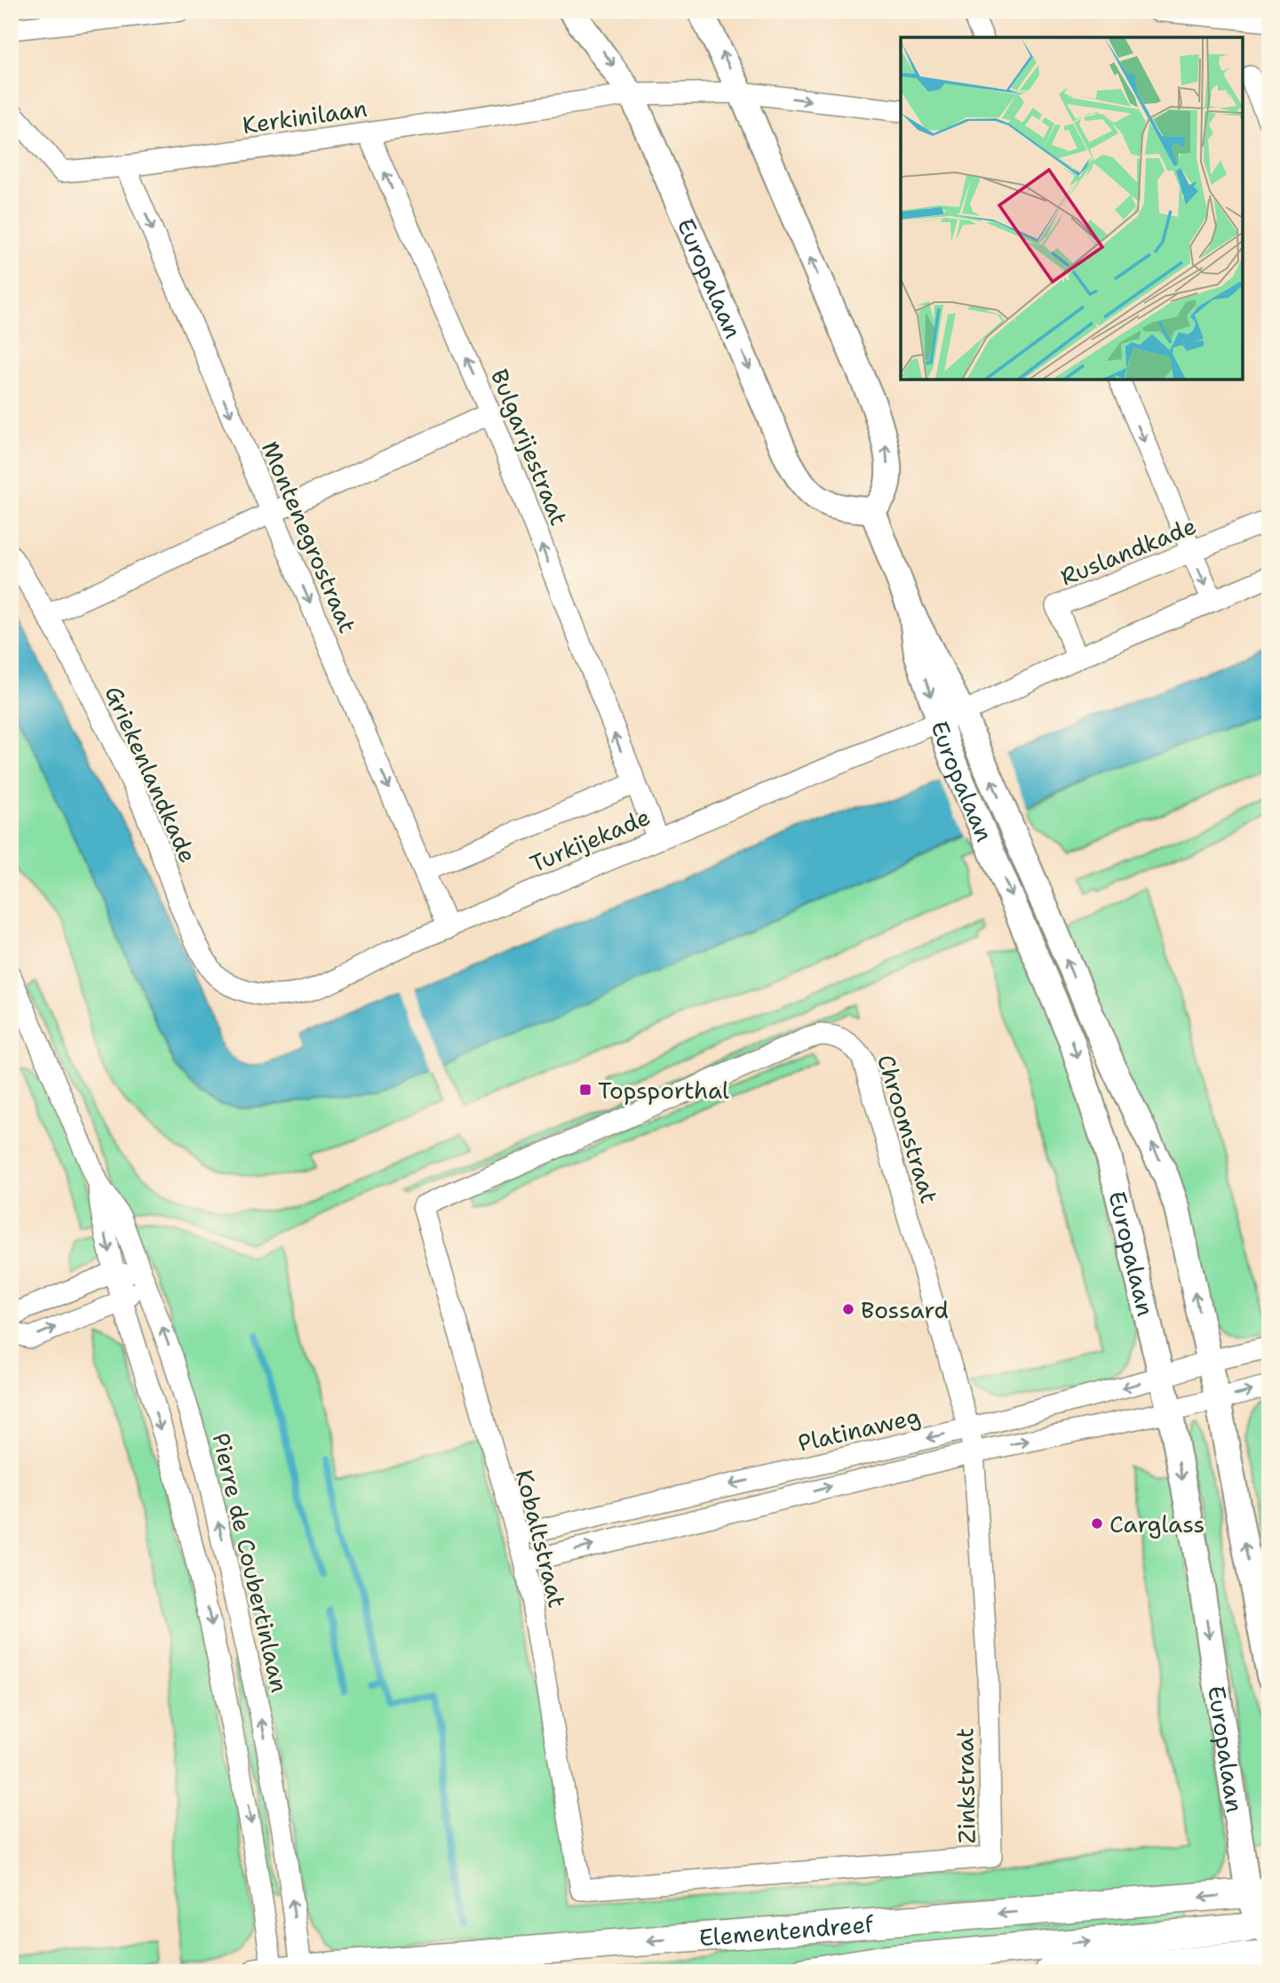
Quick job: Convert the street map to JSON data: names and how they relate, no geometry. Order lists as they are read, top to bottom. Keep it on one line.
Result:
{"streets":{"main road":["Elementendreef"],"street":["Kerkinilaan","Europalaan","Bulgarijestraat","Montenegrostraat","Ruslandkade","Griekenlandkade","Turkijekade","Chroomstraat","Platinaweg","Kobaltstraat","Pierre de Coubertinlaan","Zinkstraat"]},"crossings":[["Kerkinilaan","Europalaan"],["Kerkinilaan","Bulgarijestraat"],["Kerkinilaan","Montenegrostraat"],["Europalaan","Turkijekade"],["Europalaan","Platinaweg"],["Europalaan","Elementendreef"],["Bulgarijestraat","Turkijekade"],["Montenegrostraat","Turkijekade"],["Griekenlandkade","Turkijekade"],["Chroomstraat","Platinaweg"],["Chroomstraat","Kobaltstraat"],["Chroomstraat","Zinkstraat"],["Platinaweg","Kobaltstraat"],["Platinaweg","Zinkstraat"],["Kobaltstraat","Zinkstraat"],["Pierre de Coubertinlaan","Elementendreef"]],"one_way":["Bulgarijestraat","Montenegrostraat"],"places":{"transit":["Topsporthal"],"other":["Bossard","Carglass"]}}
